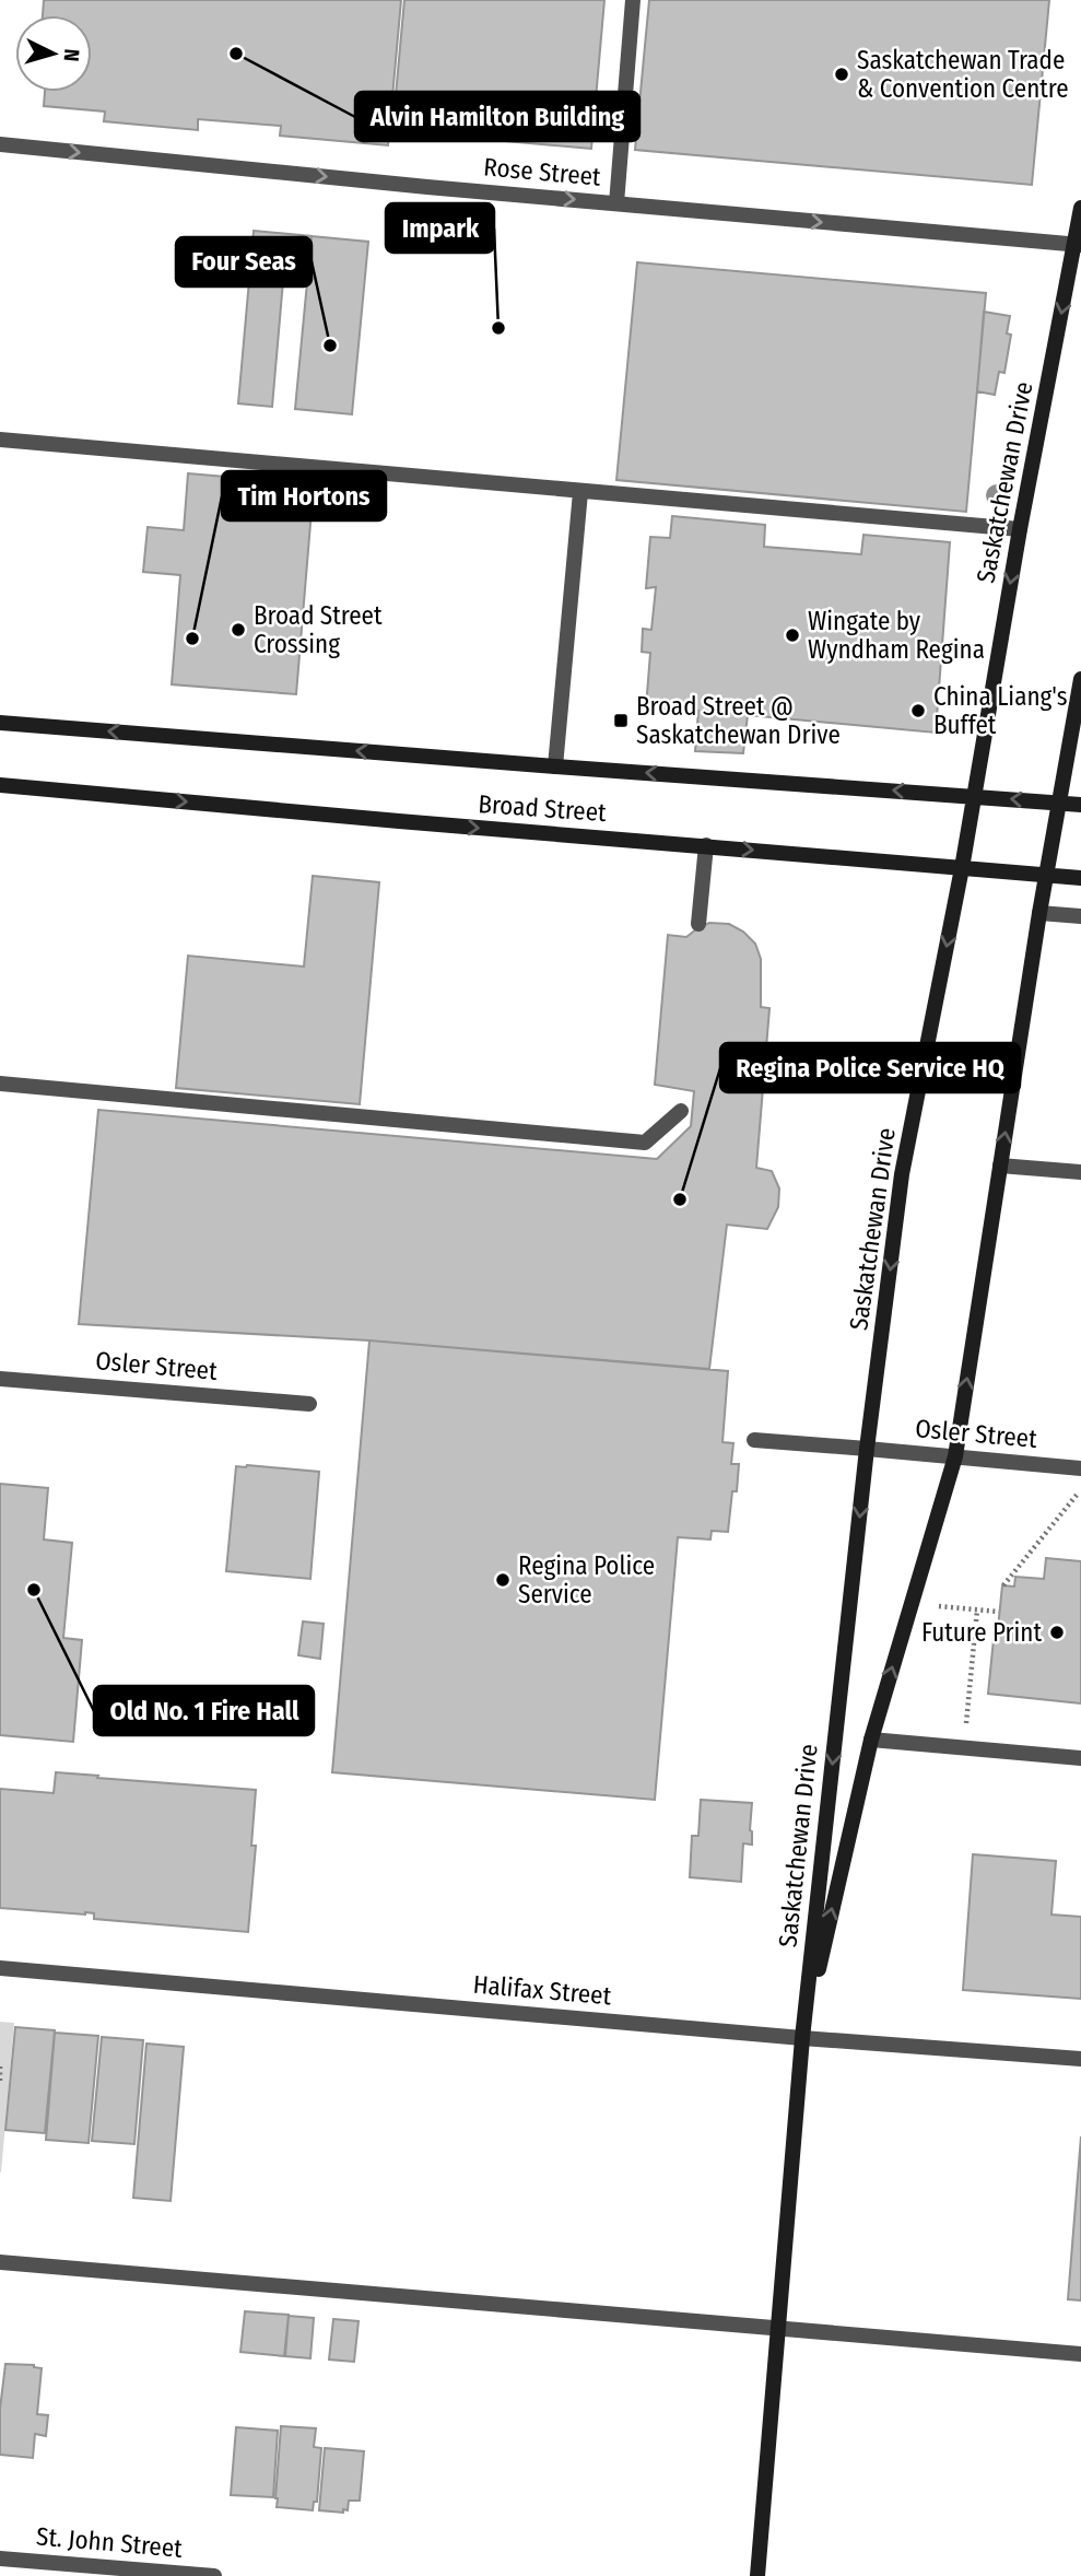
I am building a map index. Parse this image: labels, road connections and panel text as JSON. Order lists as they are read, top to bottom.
{
  "streets": {
    "main road": ["Saskatchewan Drive", "Broad Street"],
    "street": [
      "Rose Street",
      "Osler Street",
      "Halifax Street",
      "St. John Street"
    ]
  },
  "crossings": [
    ["Rose Street", "Saskatchewan Drive"],
    ["Saskatchewan Drive", "Broad Street"],
    ["Saskatchewan Drive", "Osler Street"],
    ["Saskatchewan Drive", "Halifax Street"]
  ],
  "one_way": ["Rose Street"],
  "places": {
    "other": [
      "Alvin Hamilton Building",
      "Saskatchewan Trade & Convention Centre",
      "Impark",
      "Four Seas",
      "Broad Street Crossing",
      "Wingate by Wyndham Regina",
      "Tim Hortons",
      "China Liang's Buffet",
      "Regina Police Service HQ",
      "Regina Police Service",
      "Old No. 1 Fire Hall",
      "Future Print"
    ],
    "transit": ["Broad Street @ Saskatchewan Drive"]
  },
  "north": "right"
}
